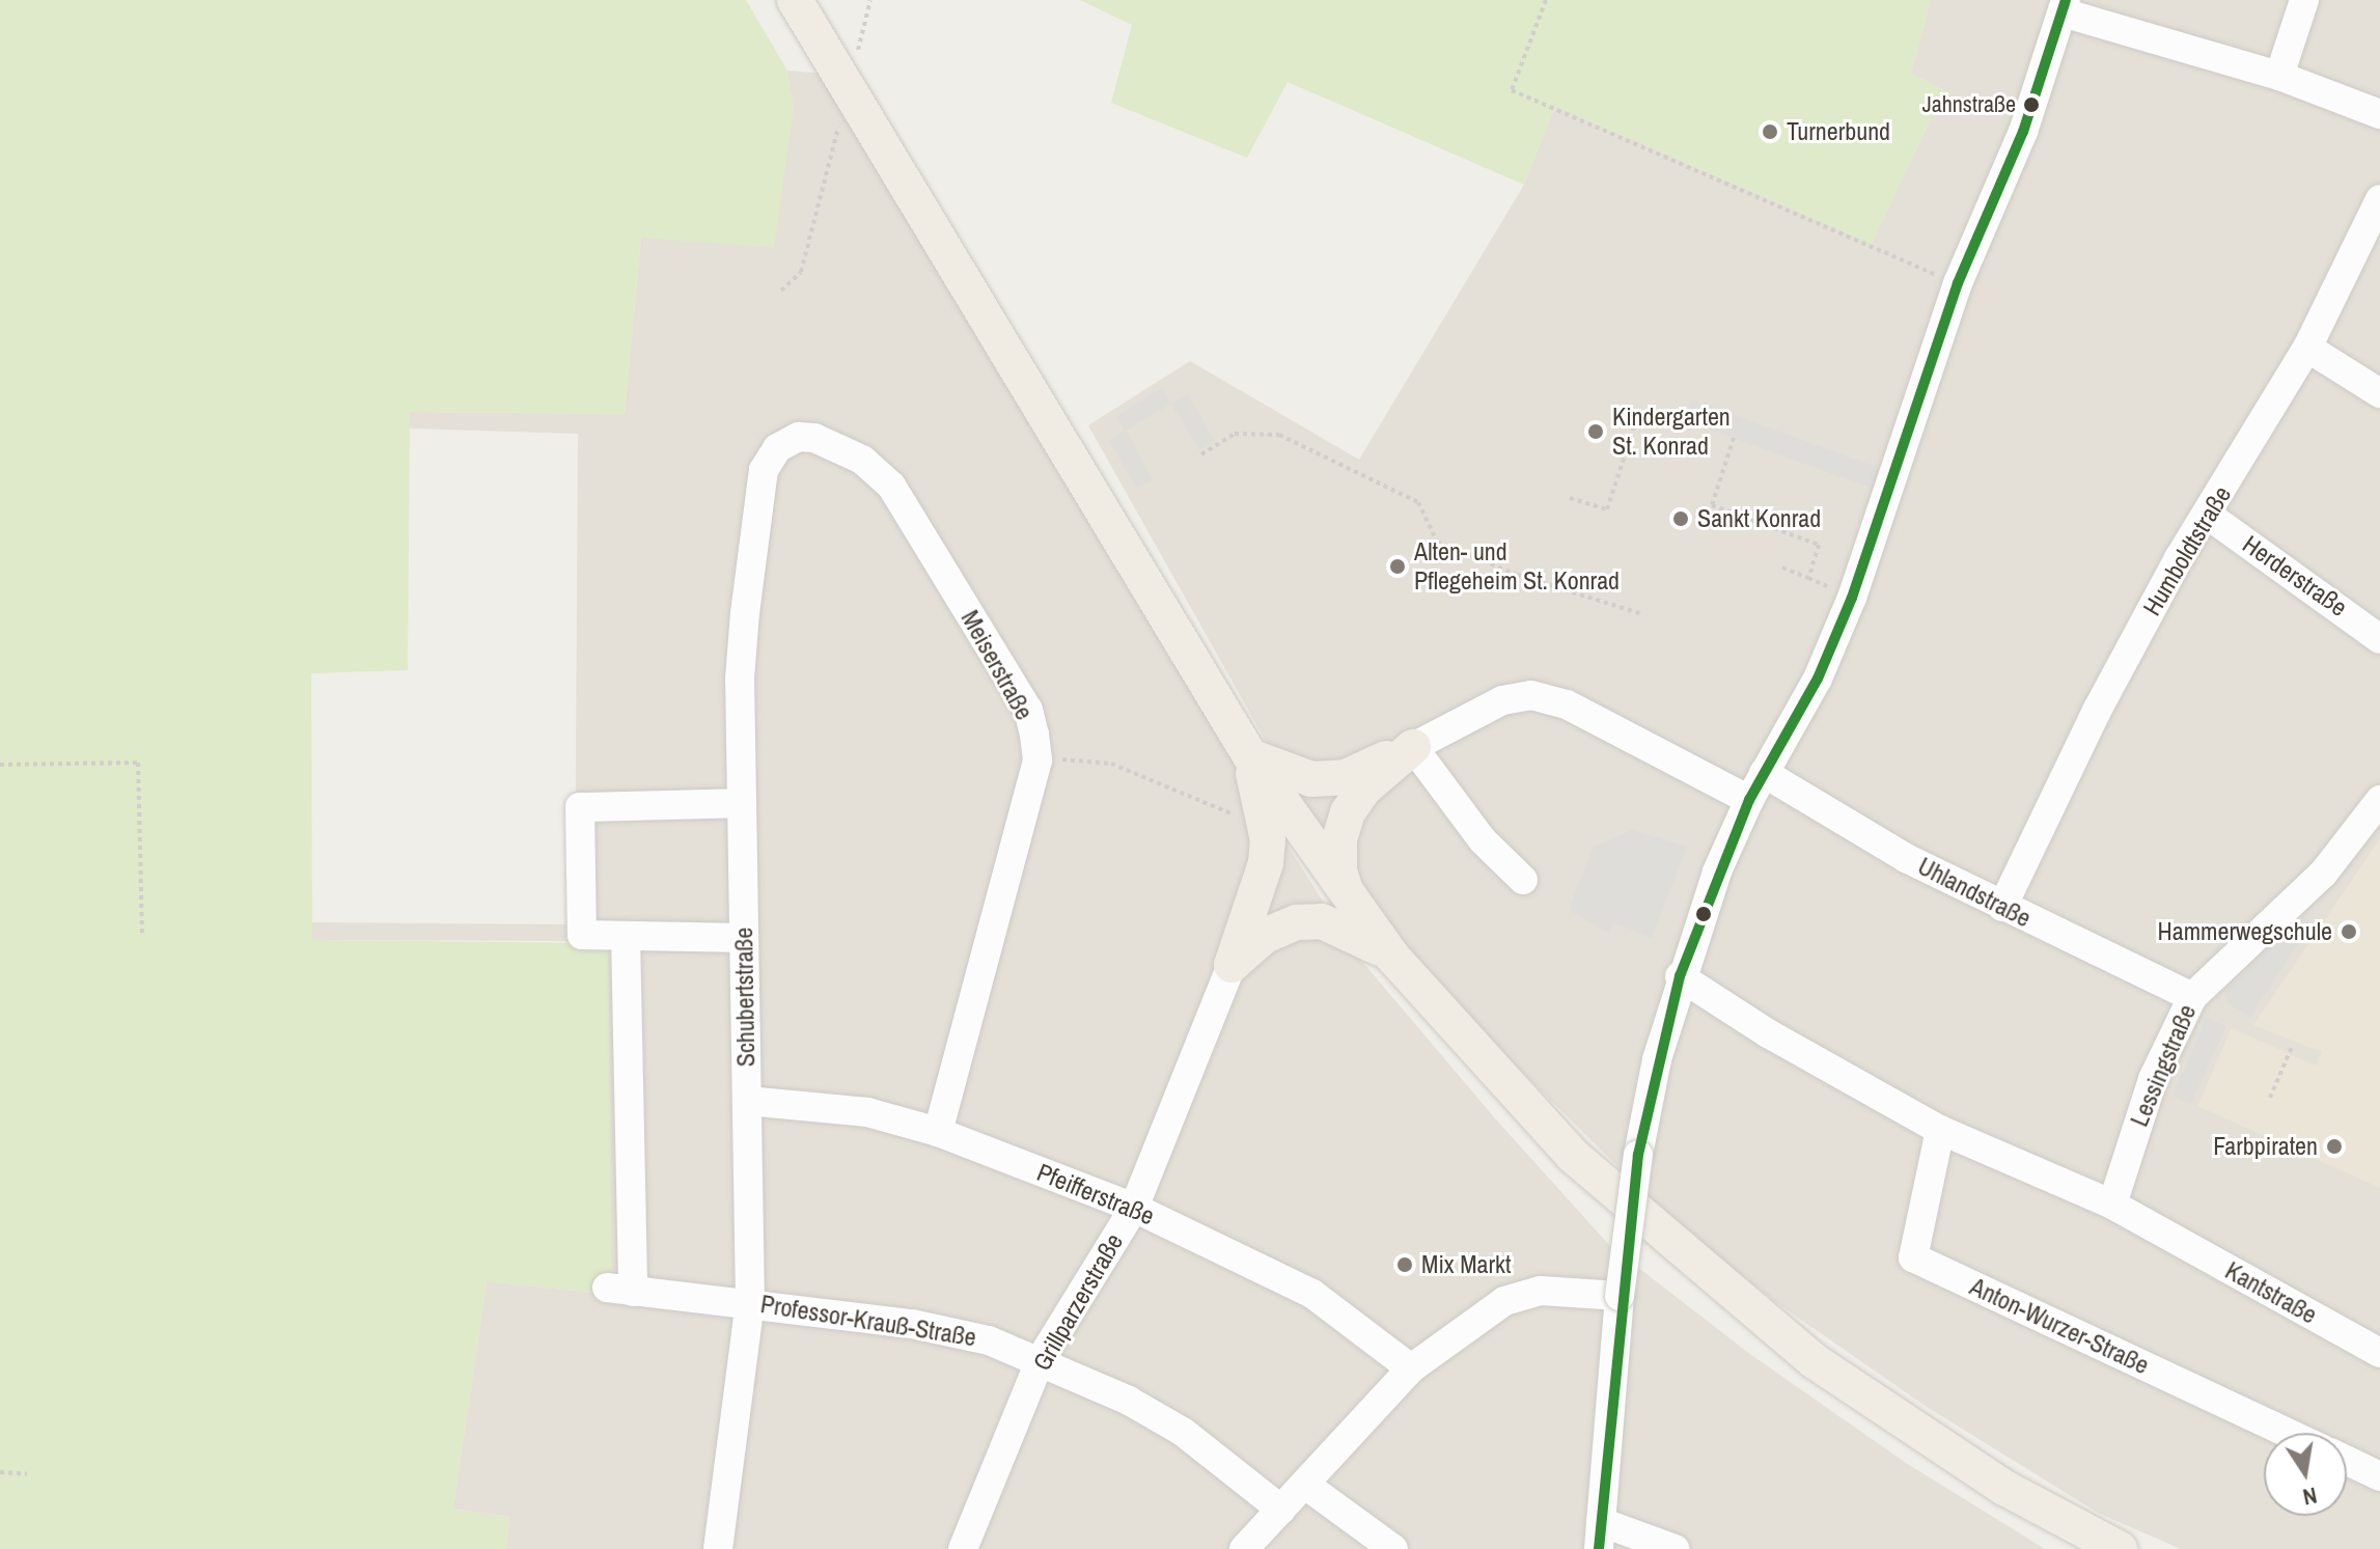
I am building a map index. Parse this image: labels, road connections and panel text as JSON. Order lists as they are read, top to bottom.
{
  "streets": {
    "street": [
      "Humboldtstraße",
      "Herderstraße",
      "Meiserstraße",
      "Uhlandstraße",
      "Schubertstraße",
      "Lessingstraße",
      "Pfeifferstraße",
      "Kantstraße",
      "Grillparzerstraße",
      "Professor-Krauß-Straße",
      "Anton-Wurzer-Straße"
    ]
  },
  "crossings": [
    ["Humboldtstraße", "Herderstraße"],
    ["Humboldtstraße", "Uhlandstraße"],
    ["Meiserstraße", "Schubertstraße"],
    ["Meiserstraße", "Pfeifferstraße"],
    ["Uhlandstraße", "Lessingstraße"],
    ["Schubertstraße", "Pfeifferstraße"],
    ["Schubertstraße", "Professor-Krauß-Straße"],
    ["Lessingstraße", "Kantstraße"],
    ["Pfeifferstraße", "Grillparzerstraße"],
    ["Kantstraße", "Anton-Wurzer-Straße"],
    ["Grillparzerstraße", "Professor-Krauß-Straße"]
  ],
  "places": [
    "Jahnstraße",
    "Turnerbund",
    "Kindergarten St. Konrad",
    "Sankt Konrad",
    "Alten- und Pflegeheim St. Konrad",
    "Hammerwegschule",
    "Farbpiraten",
    "Mix Markt"
  ],
  "north": "bottom"
}
